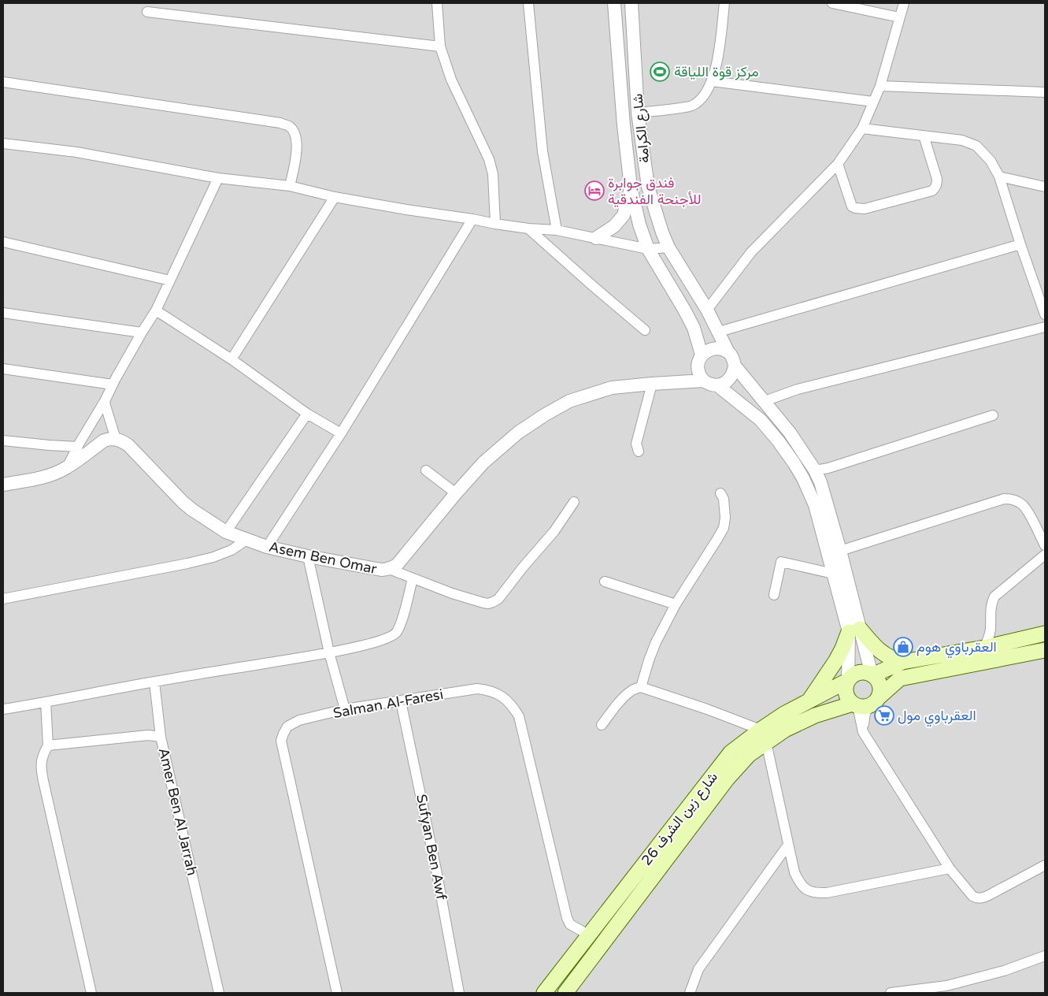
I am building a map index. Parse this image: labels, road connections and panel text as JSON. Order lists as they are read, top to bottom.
{
  "streets": {
    "main road": ["شارع زين الشرف 26"],
    "street": [
      "شارع الكرامة",
      "Asem Ben Omar",
      "Salman Al-Faresi",
      "Amer Ben Al Jarrah",
      "Sufyan Ben Awf"
    ]
  },
  "crossings": [
    ["شارع الكرامة", "Asem Ben Omar"],
    ["Salman Al-Faresi", "شارع زين الشرف 26"],
    ["Salman Al-Faresi", "Sufyan Ben Awf"]
  ],
  "places": {
    "sports": ["مركز قوة اللياقة"],
    "hotel": ["فندق جوابرة للأجنحة الفندقية"],
    "shop": ["العقرباوي هوم"],
    "supermarket": ["العقرباوي مول"]
  }
}
